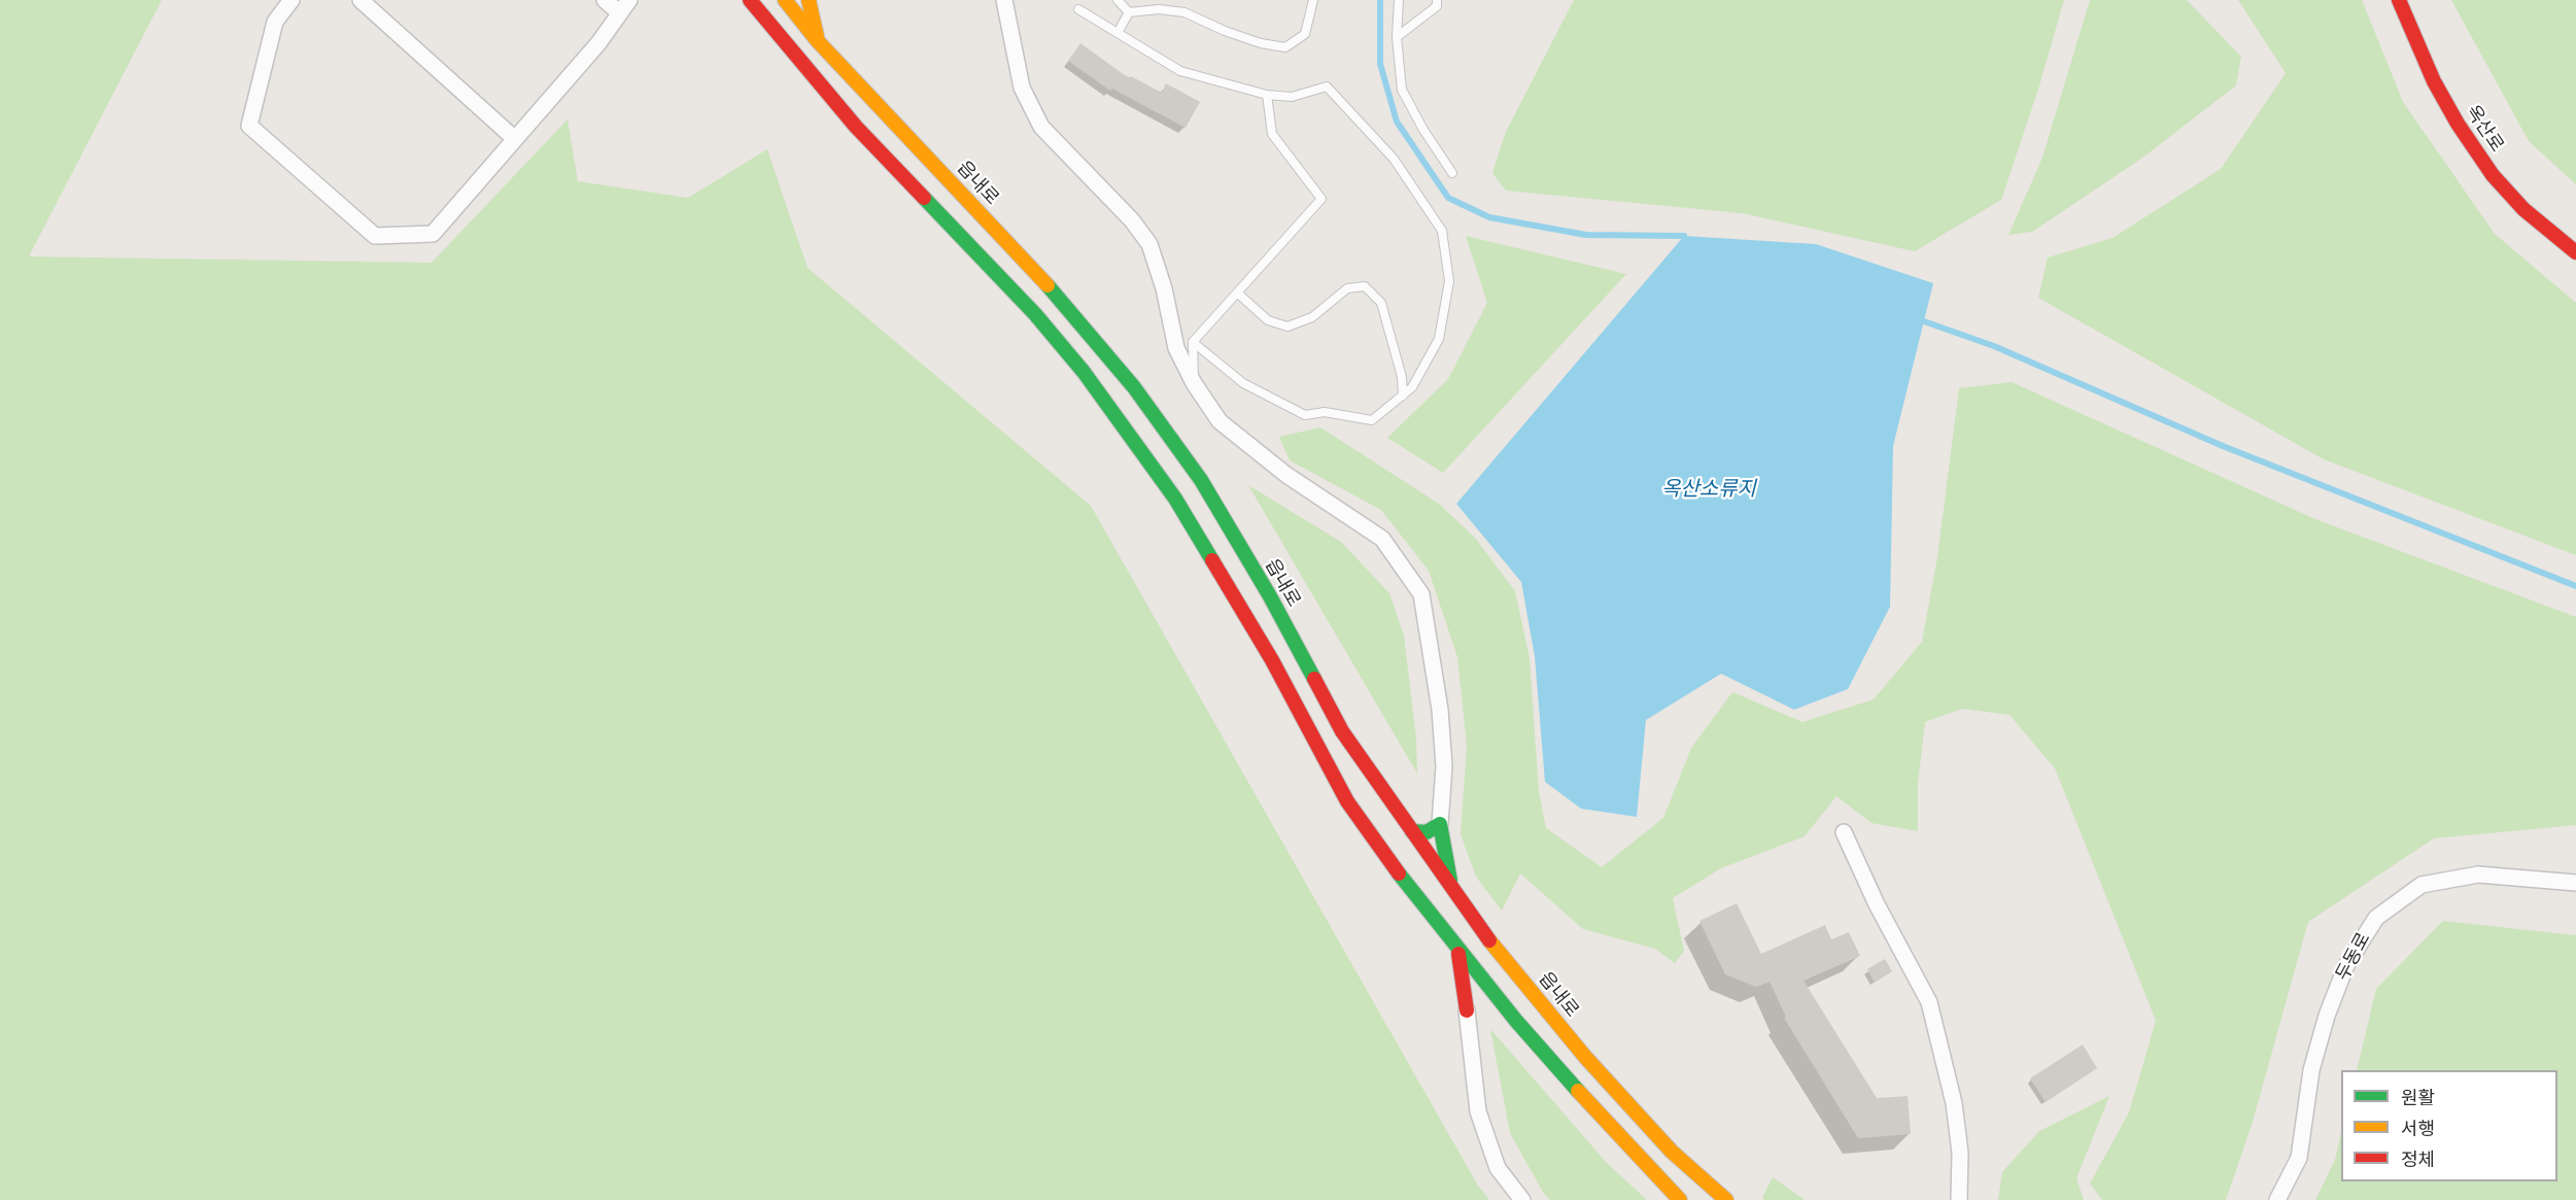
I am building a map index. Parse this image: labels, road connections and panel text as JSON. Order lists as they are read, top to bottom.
{
  "streets": {
    "street": ["옥산로", "읍내로", "두동로"]
  },
  "water": ["옥산소류지"],
  "legend": ["원활", "서행", "정체"]
}
